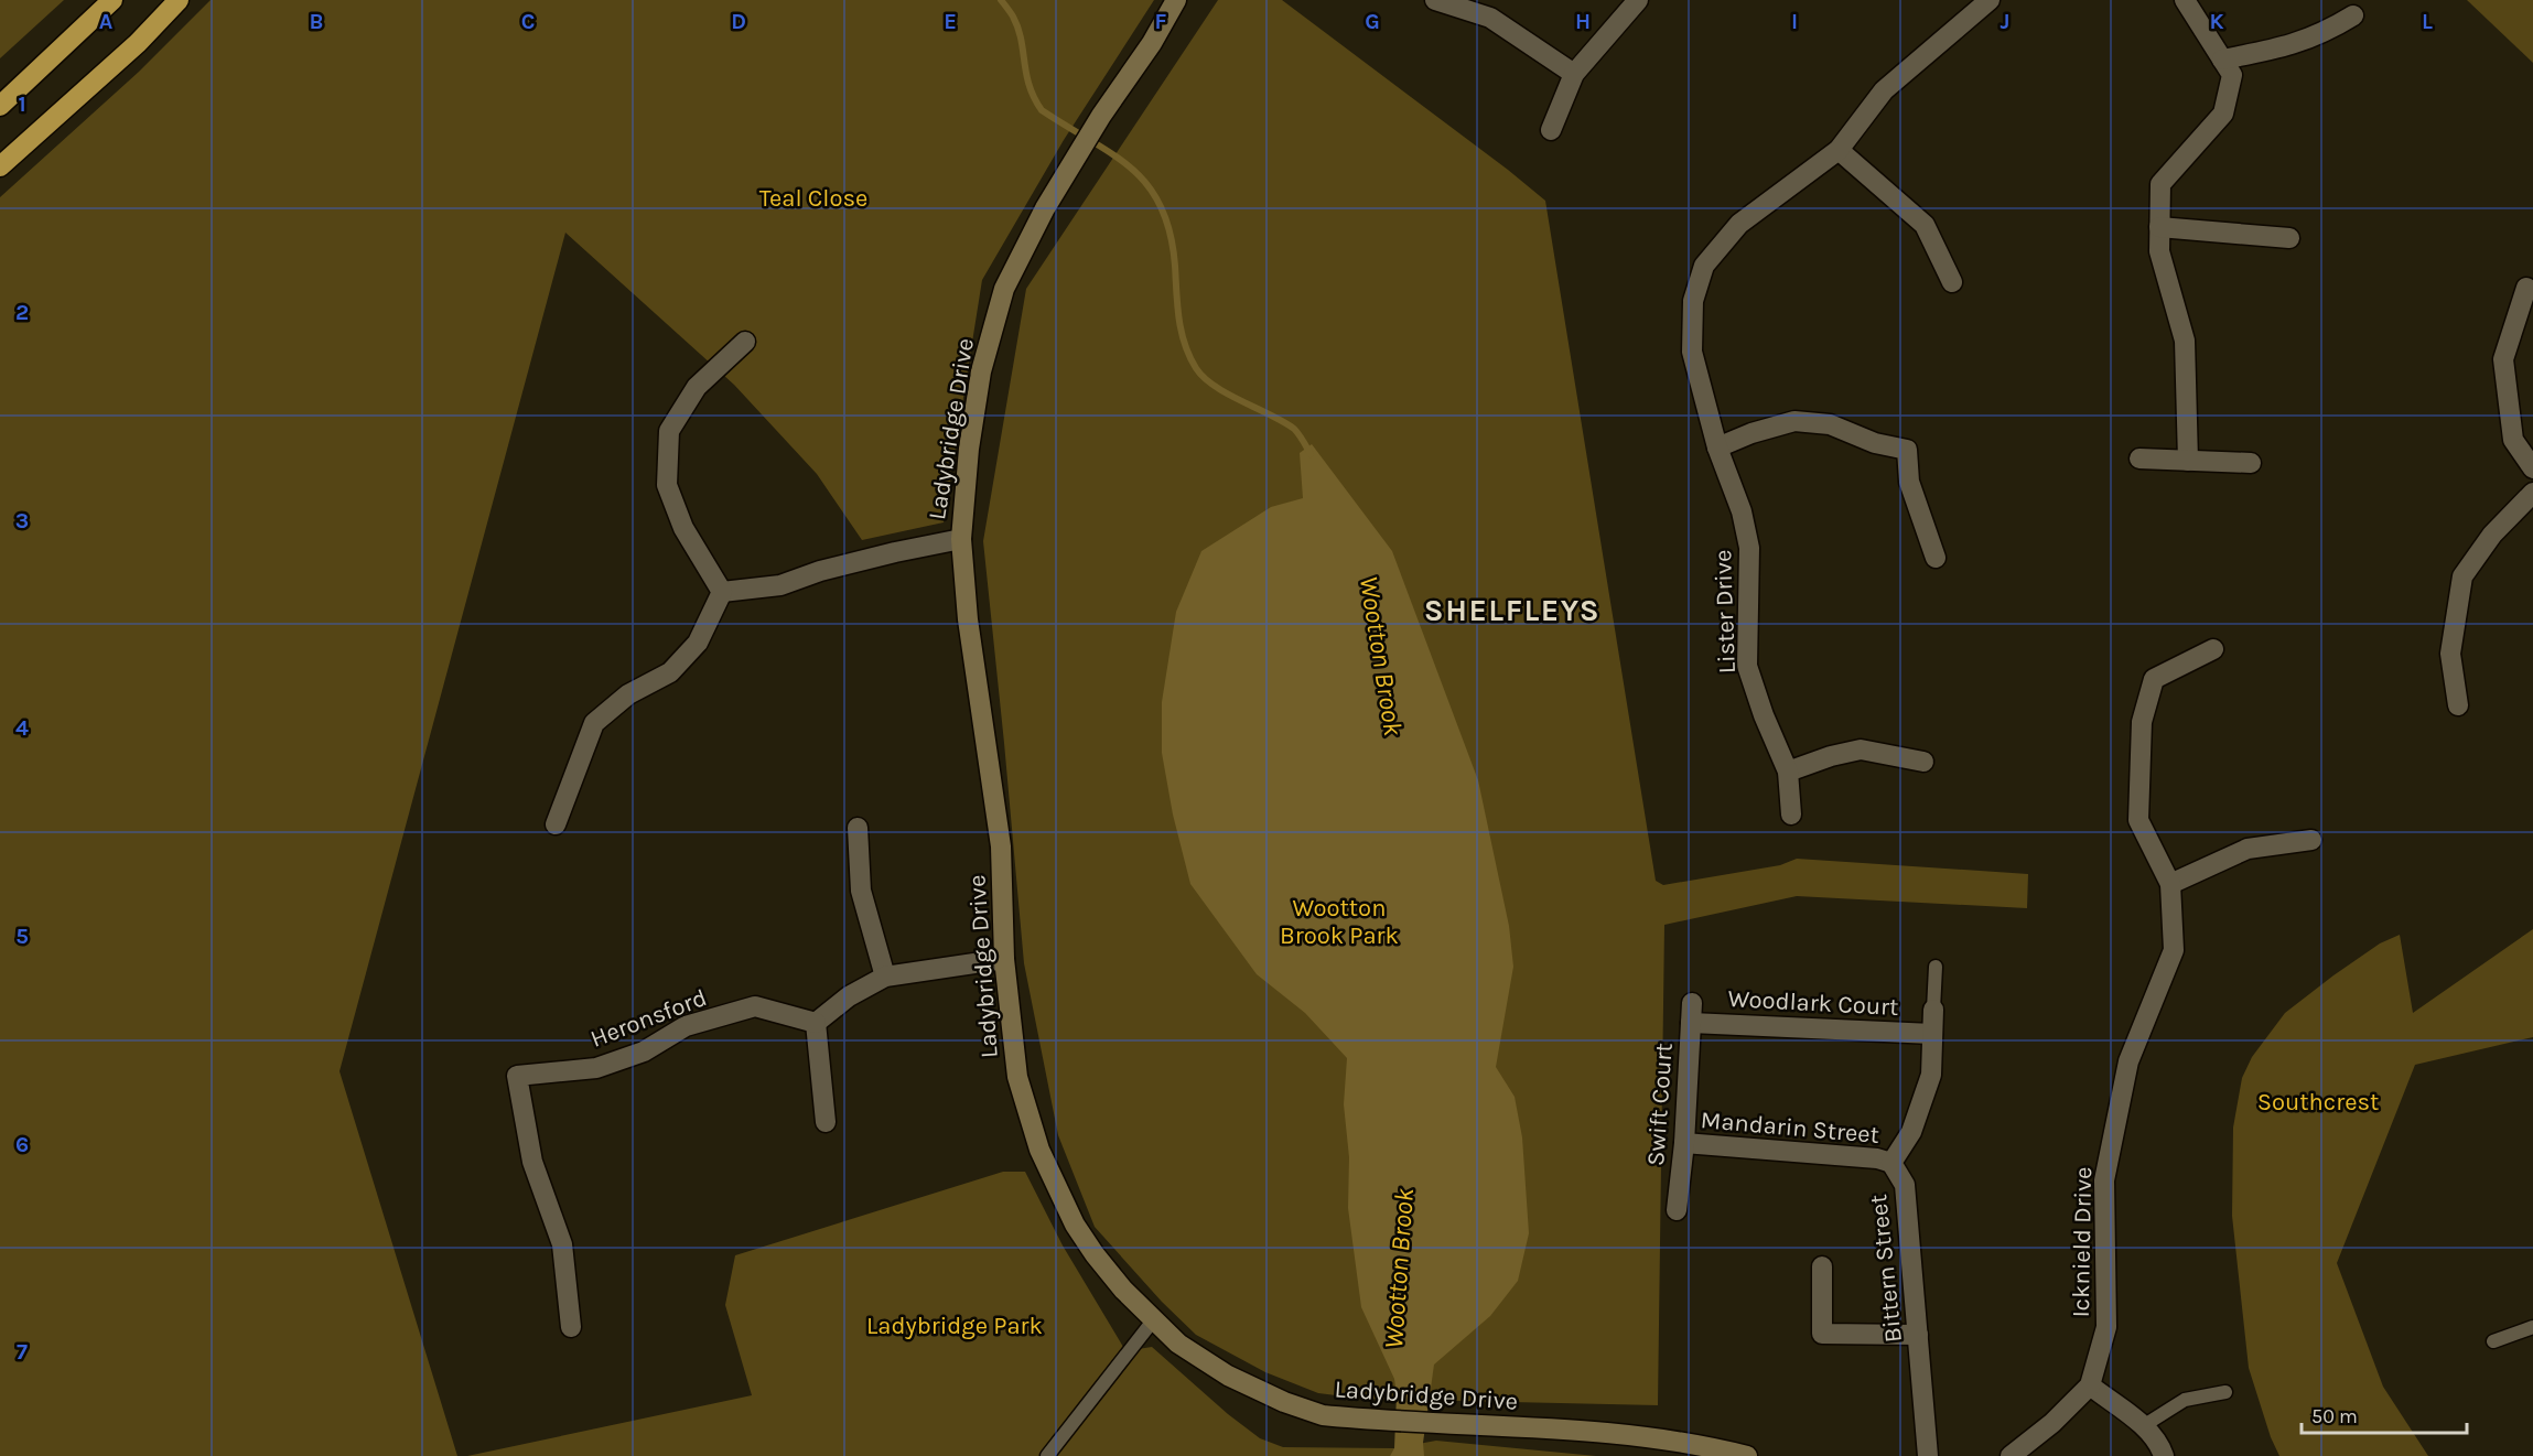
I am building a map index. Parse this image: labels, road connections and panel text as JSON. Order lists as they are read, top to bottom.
{
  "streets": {
    "street": [
      "Ladybridge Drive",
      "Lister Drive",
      "Woodlark Court",
      "Heronsford",
      "Swift Court",
      "Mandarin Street",
      "Icknield Drive",
      "Bittern Street"
    ]
  },
  "crossings": [
    ["Woodlark Court", "Swift Court"],
    ["Woodlark Court", "Bittern Street"],
    ["Swift Court", "Mandarin Street"],
    ["Mandarin Street", "Bittern Street"]
  ],
  "districts": ["SHELFLEYS"],
  "water": ["Wootton Brook"],
  "parks": [
    "Teal Close",
    "Wootton Brook Park",
    "Southcrest",
    "Ladybridge Park"
  ],
  "scale_bar": "50 m",
  "grid": {
    "columns": [
      "A",
      "B",
      "C",
      "D",
      "E",
      "F",
      "G",
      "H",
      "I",
      "J",
      "K",
      "L"
    ],
    "rows": [
      "1",
      "2",
      "3",
      "4",
      "5",
      "6",
      "7"
    ]
  }
}
